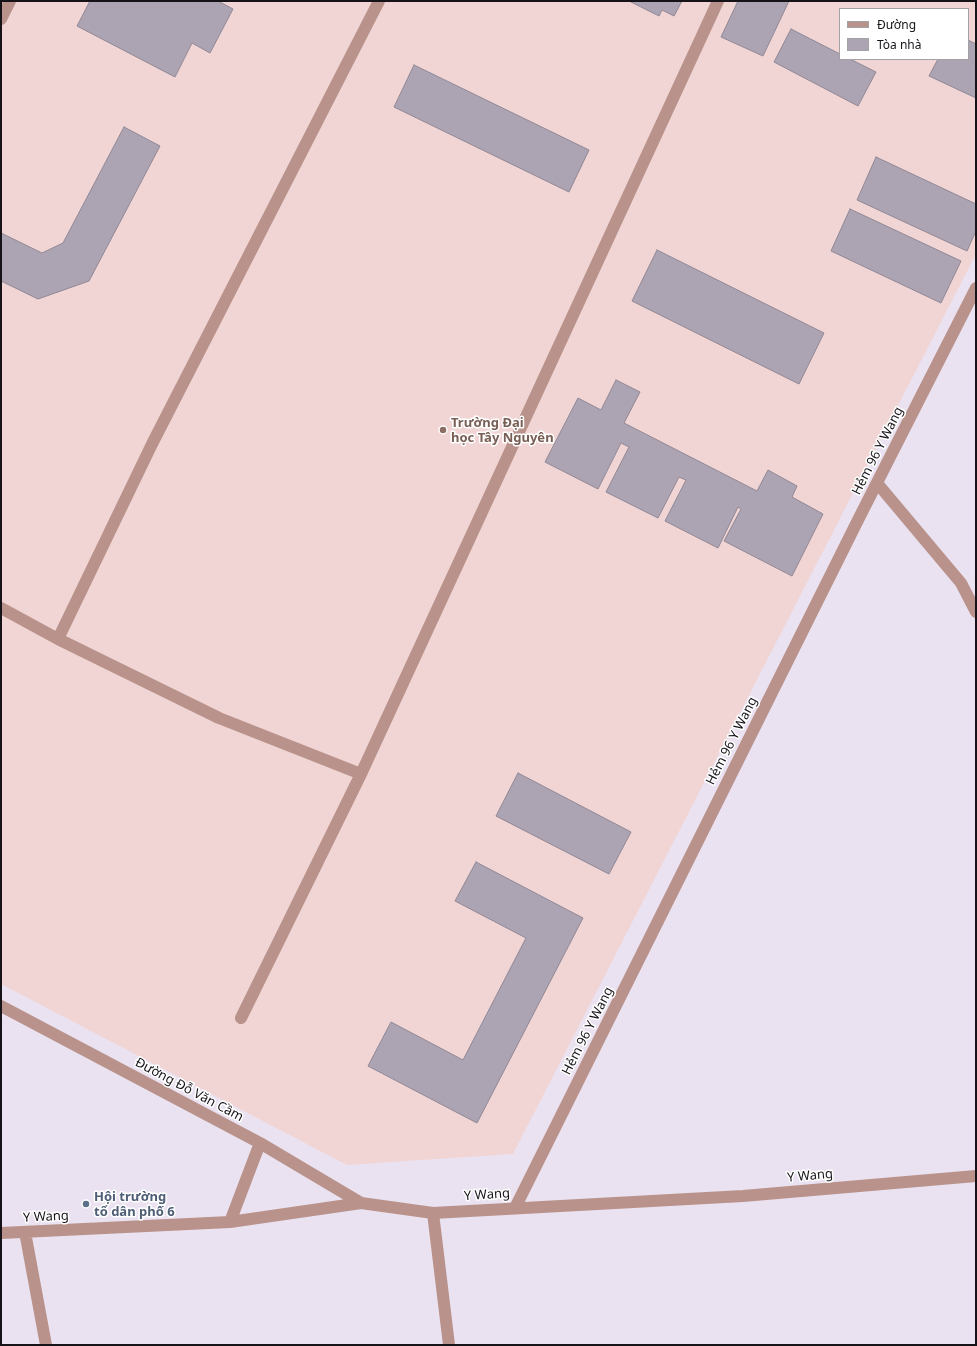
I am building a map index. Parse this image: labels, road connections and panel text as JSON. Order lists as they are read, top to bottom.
{
  "streets": {
    "street": ["Hẻm 96 Y Wang", "Đường Đỗ Văn Cầm", "Y Wang"]
  },
  "crossings": [
    ["Hẻm 96 Y Wang", "Y Wang"],
    ["Đường Đỗ Văn Cầm", "Y Wang"]
  ],
  "places": ["Trường Đại học Tây Nguyên", "Hội trường tổ dân phố 6"],
  "legend": ["Đường", "Tòa nhà"]
}
